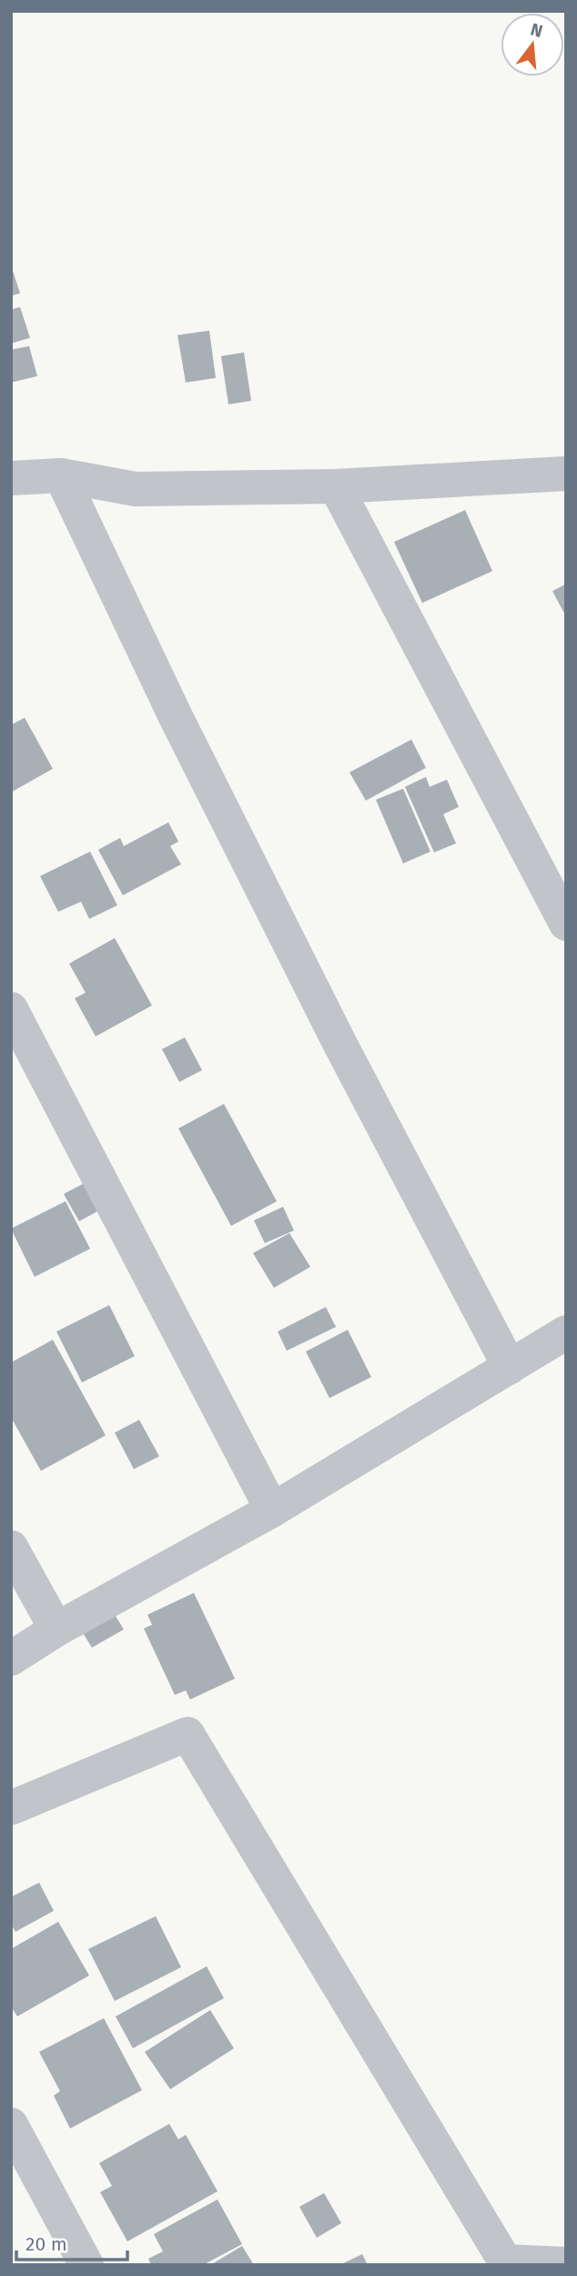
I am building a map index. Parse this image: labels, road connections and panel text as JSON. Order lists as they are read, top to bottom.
{
  "scale_bar": "20 m",
  "north": "top"
}
